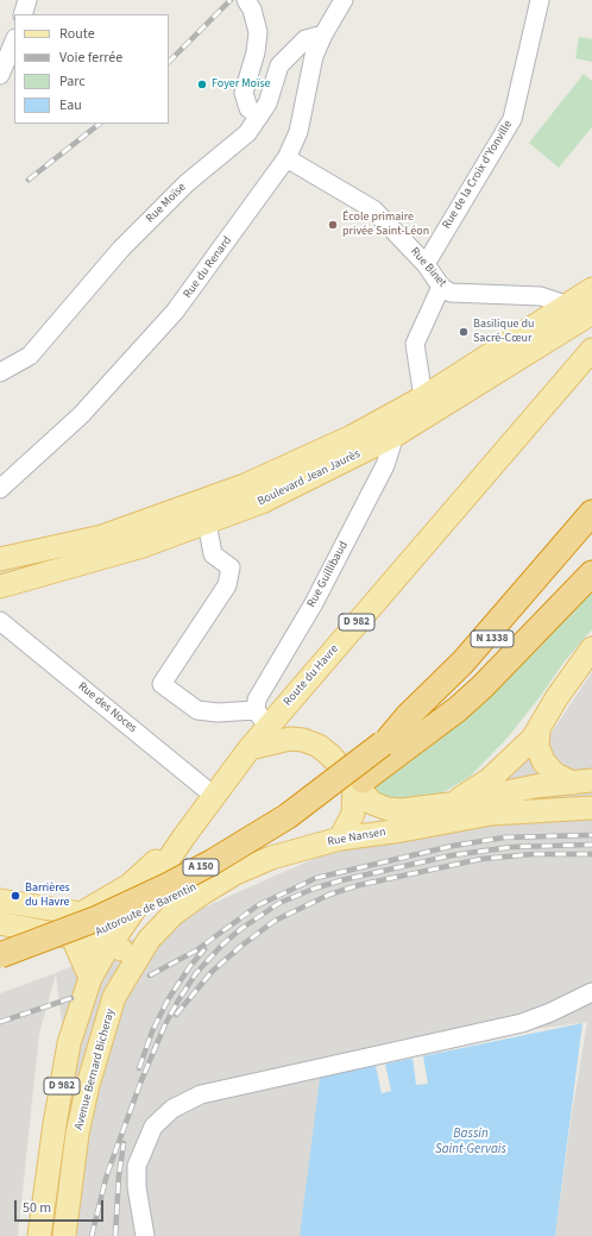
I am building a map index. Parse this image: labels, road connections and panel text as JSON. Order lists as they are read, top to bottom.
{
  "streets": {
    "highway": ["N 1338", "A 150", "Autoroute de Barentin"],
    "main road": [
      "Boulevard Jean Jaurès",
      "D 982",
      "Route du Havre",
      "Rue Nansen",
      "Avenue Bernard Bicheray"
    ],
    "street": [
      "Rue de la Croix d'Yonville",
      "Rue Moïse",
      "Rue du Renard",
      "Rue Binet",
      "Rue Guillibaud",
      "Rue des Noces"
    ]
  },
  "crossings": [
    ["Rue de la Croix d'Yonville", "Rue Binet"],
    ["Rue Moïse", "Rue du Renard"],
    ["Rue du Renard", "Rue Binet"],
    ["Rue Binet", "Boulevard Jean Jaurès"],
    ["Boulevard Jean Jaurès", "Rue Guillibaud"],
    ["Rue Guillibaud", "Route du Havre"],
    ["D 982", "Route du Havre"],
    ["N 1338", "A 150"],
    ["N 1338", "Autoroute de Barentin"],
    ["Route du Havre", "Rue des Noces"],
    ["Route du Havre", "Rue Nansen"],
    ["Rue Nansen", "Autoroute de Barentin"],
    ["Rue Nansen", "Avenue Bernard Bicheray"],
    ["A 150", "Autoroute de Barentin"]
  ],
  "water": ["Bassin Saint-Gervais"],
  "places": [
    "Foyer Moïse",
    "École primaire privée Saint-Léon",
    "Basilique du Sacré-Cœur",
    "Barrières du Havre"
  ],
  "legend": [
    "Route",
    "Voie ferrée",
    "Parc",
    "Eau"
  ],
  "scale_bar": "50 m"
}
